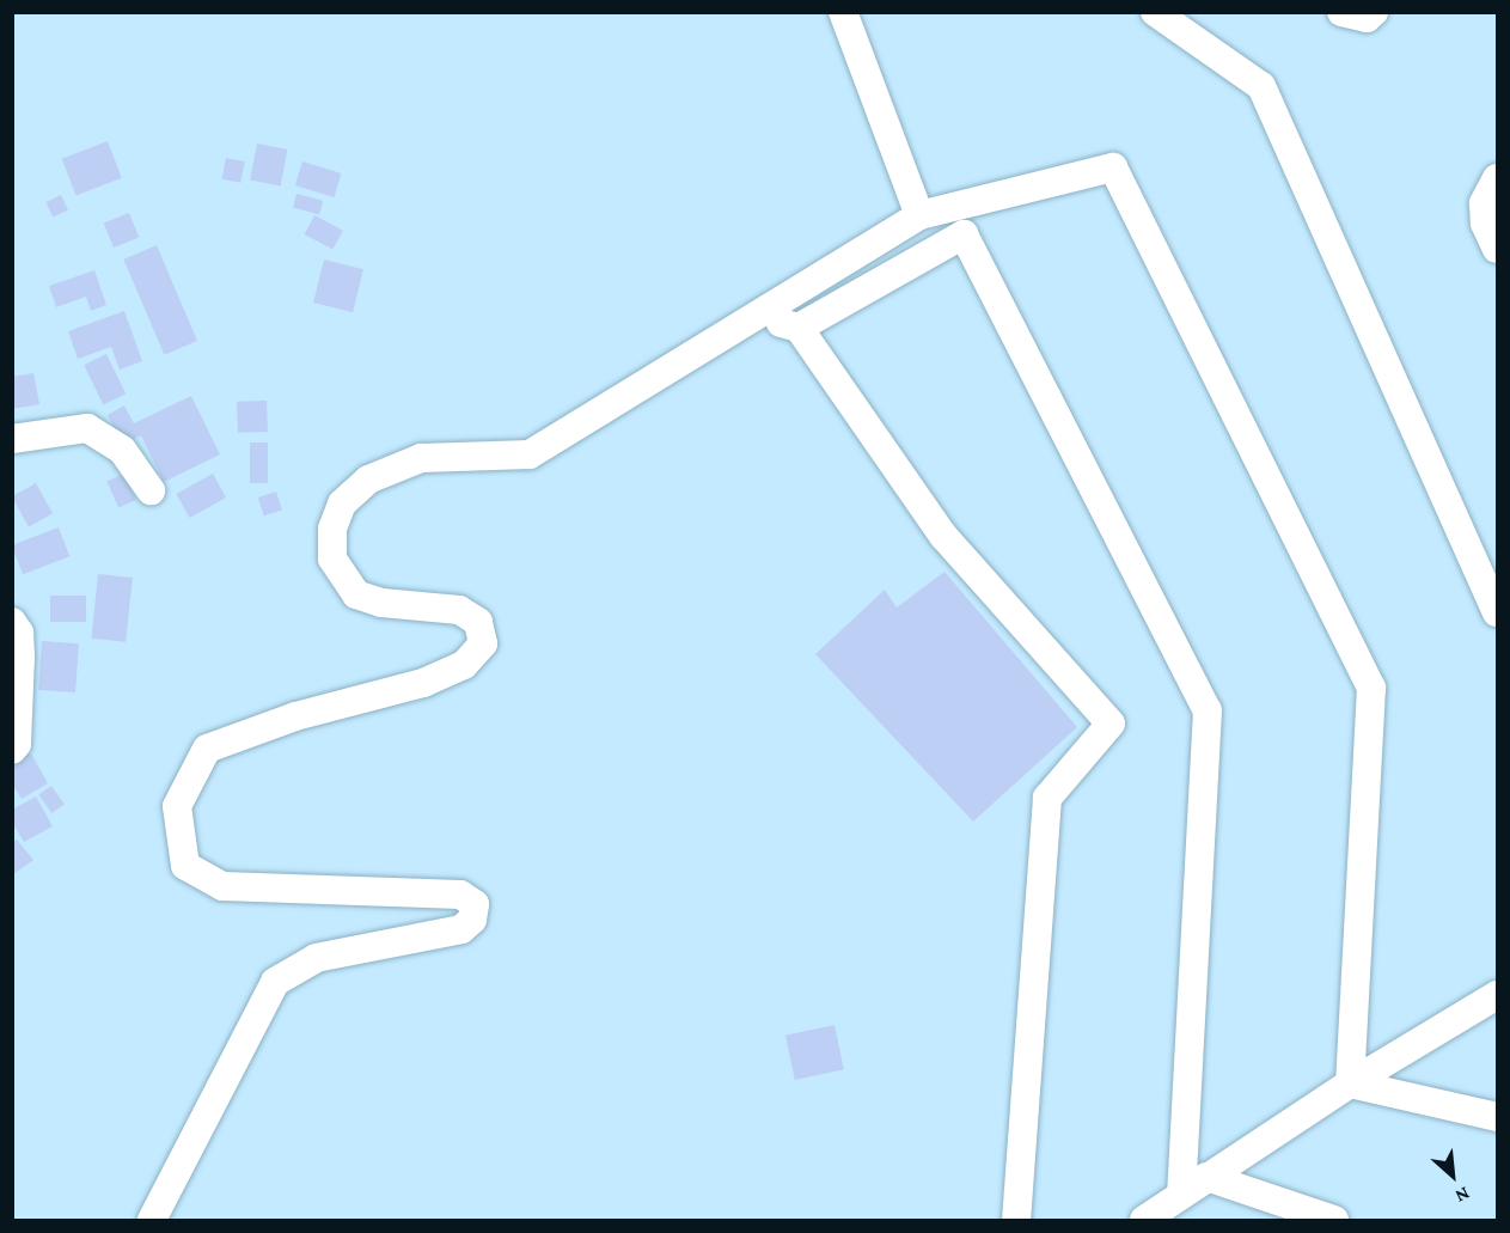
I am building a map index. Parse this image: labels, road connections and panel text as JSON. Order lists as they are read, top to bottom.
{
  "north": "bottom right"
}
